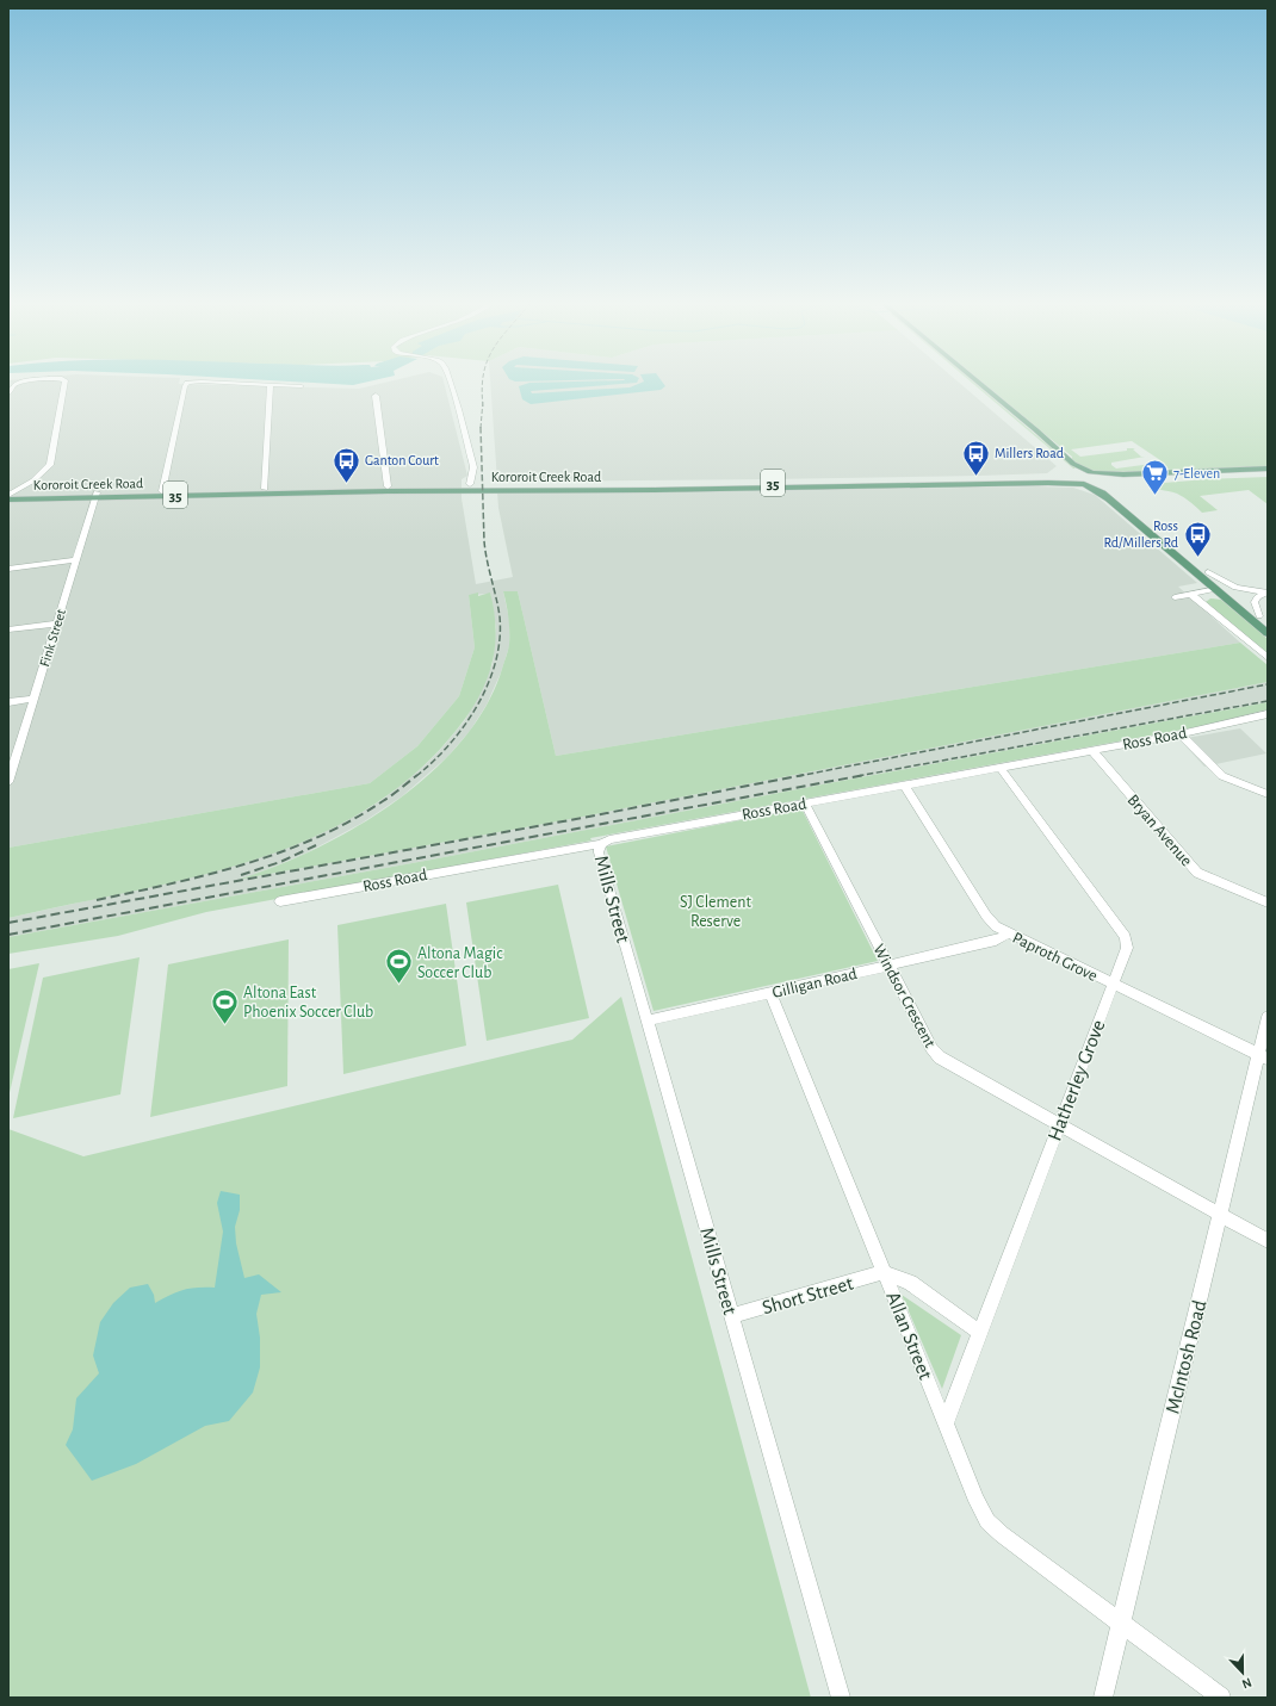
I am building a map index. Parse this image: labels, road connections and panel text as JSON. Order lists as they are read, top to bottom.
{
  "streets": {
    "main road": ["Kororoit Creek Road", "35"],
    "street": [
      "Fink Street",
      "Ross Road",
      "Bryan Avenue",
      "Mills Street",
      "Paproth Grove",
      "Gilligan Road",
      "Windsor Crescent",
      "Hatherley Grove",
      "Short Street",
      "Allan Street",
      "McIntosh Road"
    ]
  },
  "crossings": [
    ["Kororoit Creek Road", "35"],
    ["Kororoit Creek Road", "Fink Street"],
    ["Ross Road", "Bryan Avenue"],
    ["Ross Road", "Mills Street"],
    ["Ross Road", "Paproth Grove"],
    ["Ross Road", "Windsor Crescent"],
    ["Ross Road", "Hatherley Grove"],
    ["Mills Street", "Gilligan Road"],
    ["Mills Street", "Short Street"],
    ["Paproth Grove", "Gilligan Road"],
    ["Paproth Grove", "Hatherley Grove"],
    ["Paproth Grove", "McIntosh Road"],
    ["Gilligan Road", "Windsor Crescent"],
    ["Gilligan Road", "Allan Street"],
    ["Windsor Crescent", "Hatherley Grove"],
    ["Windsor Crescent", "McIntosh Road"],
    ["Hatherley Grove", "Allan Street"],
    ["Short Street", "Allan Street"],
    ["Allan Street", "McIntosh Road"]
  ],
  "parks": ["SJ Clement Reserve"],
  "places": {
    "bus stop": ["Millers Road", "Ganton Court", "Ross Rd/Millers Rd"],
    "supermarket": ["7-Eleven"],
    "sports": ["Altona Magic Soccer Club", "Altona East Phoenix Soccer Club"]
  },
  "north": "bottom"
}
